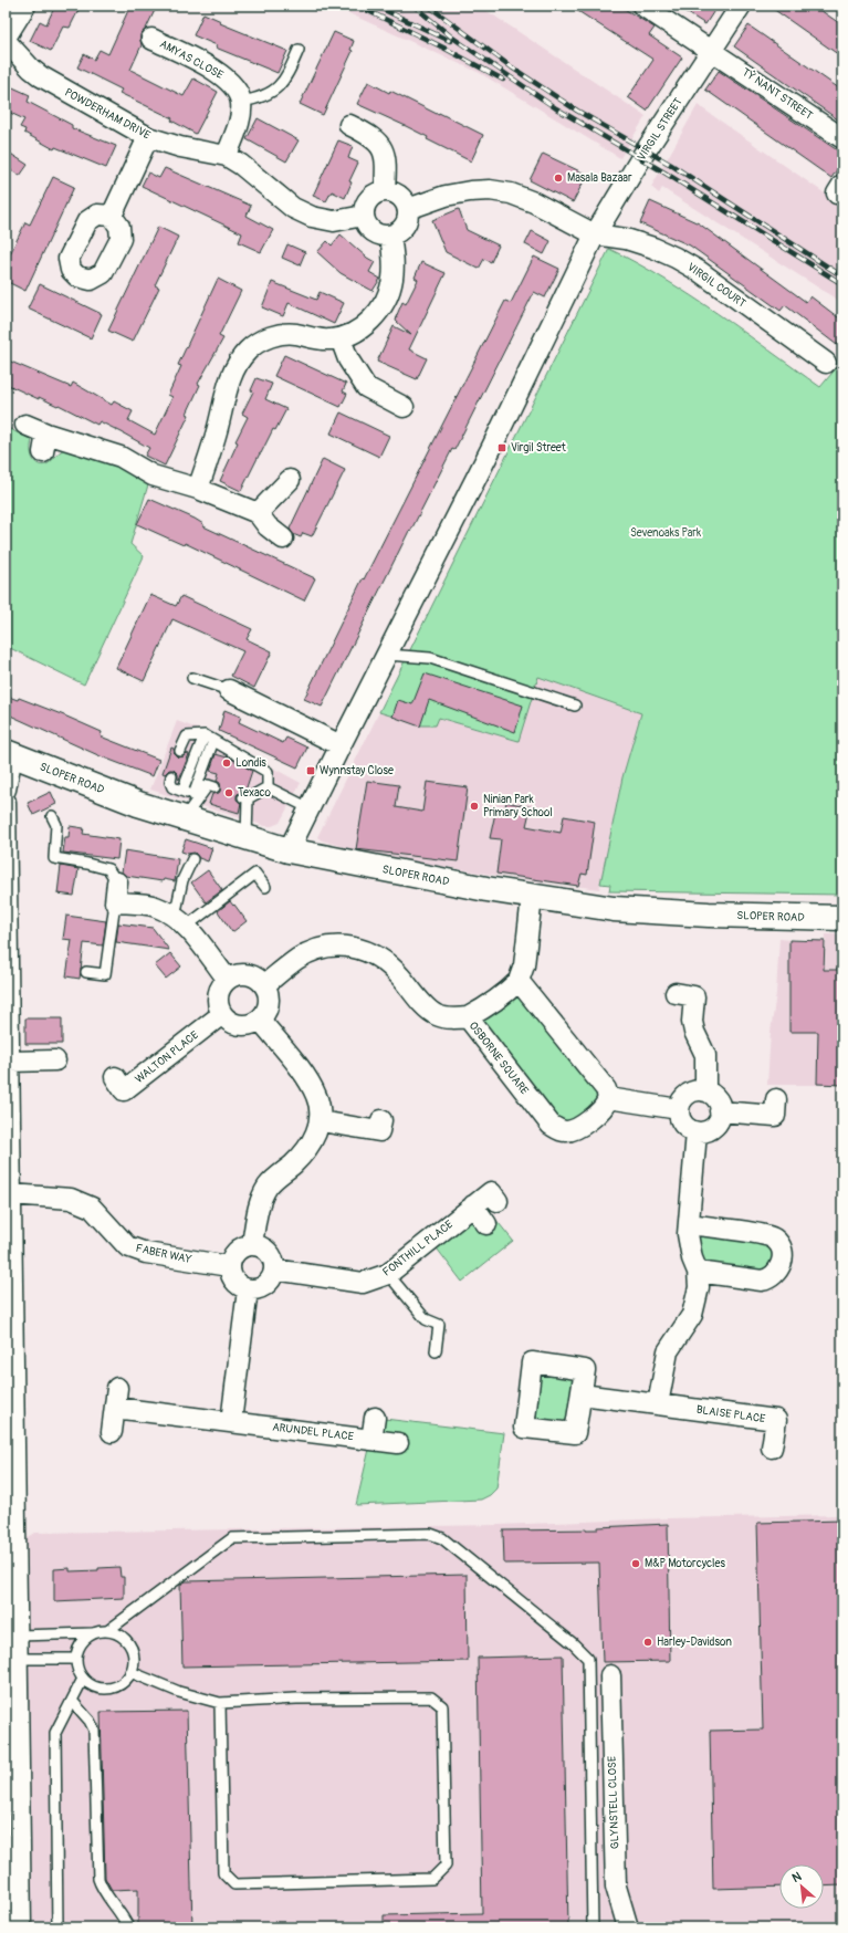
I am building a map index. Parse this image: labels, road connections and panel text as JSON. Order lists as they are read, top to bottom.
{
  "streets": {
    "street": [
      "AMYAS CLOSE",
      "TŶ NANT STREET",
      "POWDERHAM DRIVE",
      "VIRGIL STREET",
      "VIRGIL COURT",
      "SLOPER ROAD",
      "WALTON PLACE",
      "OSBORNE SQUARE",
      "FONTHILL PLACE",
      "FABER WAY",
      "BLAISE PLACE",
      "ARUNDEL PLACE",
      "GLYNSTELL CLOSE"
    ]
  },
  "crossings": [
    ["TŶ NANT STREET", "VIRGIL STREET"],
    ["VIRGIL STREET", "VIRGIL COURT"],
    ["VIRGIL STREET", "SLOPER ROAD"],
    ["FONTHILL PLACE", "FABER WAY"]
  ],
  "parks": ["Sevenoaks Park"],
  "places": {
    "other": [
      "Masala Bazaar",
      "Londis",
      "Texaco",
      "Ninian Park Primary School",
      "M&P Motorcycles",
      "Harley-Davidson"
    ],
    "transit": ["Virgil Street", "Wynnstay Close"]
  },
  "north": "top left"
}
